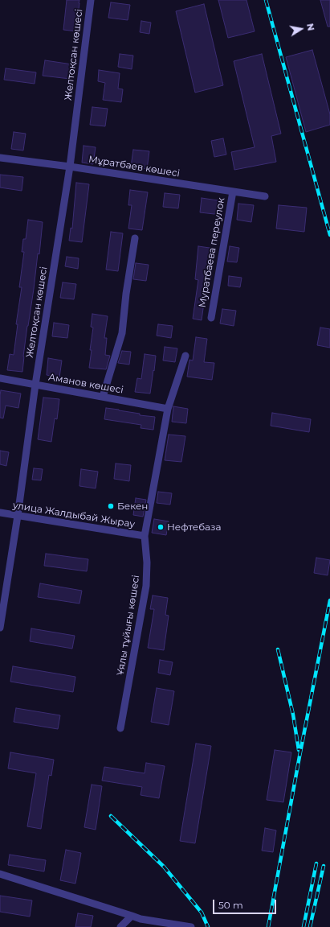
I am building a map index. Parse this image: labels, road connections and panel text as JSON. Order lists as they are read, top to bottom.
{
  "streets": {
    "street": [
      "Желтоқсан көшесі",
      "Мұратбаев көшесі",
      "Муратбаева переулок",
      "Аманов көшесі",
      "улица Жалдыбай Жырау",
      "Ұялы тұйығы көшесі"
    ]
  },
  "crossings": [
    ["Желтоқсан көшесі", "Мұратбаев көшесі"],
    ["Желтоқсан көшесі", "Аманов көшесі"],
    ["Желтоқсан көшесі", "улица Жалдыбай Жырау"],
    ["Мұратбаев көшесі", "Муратбаева переулок"],
    ["Аманов көшесі", "Ұялы тұйығы көшесі"],
    ["улица Жалдыбай Жырау", "Ұялы тұйығы көшесі"]
  ],
  "places": ["Бекен", "Нефтебаза"],
  "scale_bar": "50 m",
  "north": "right"
}
